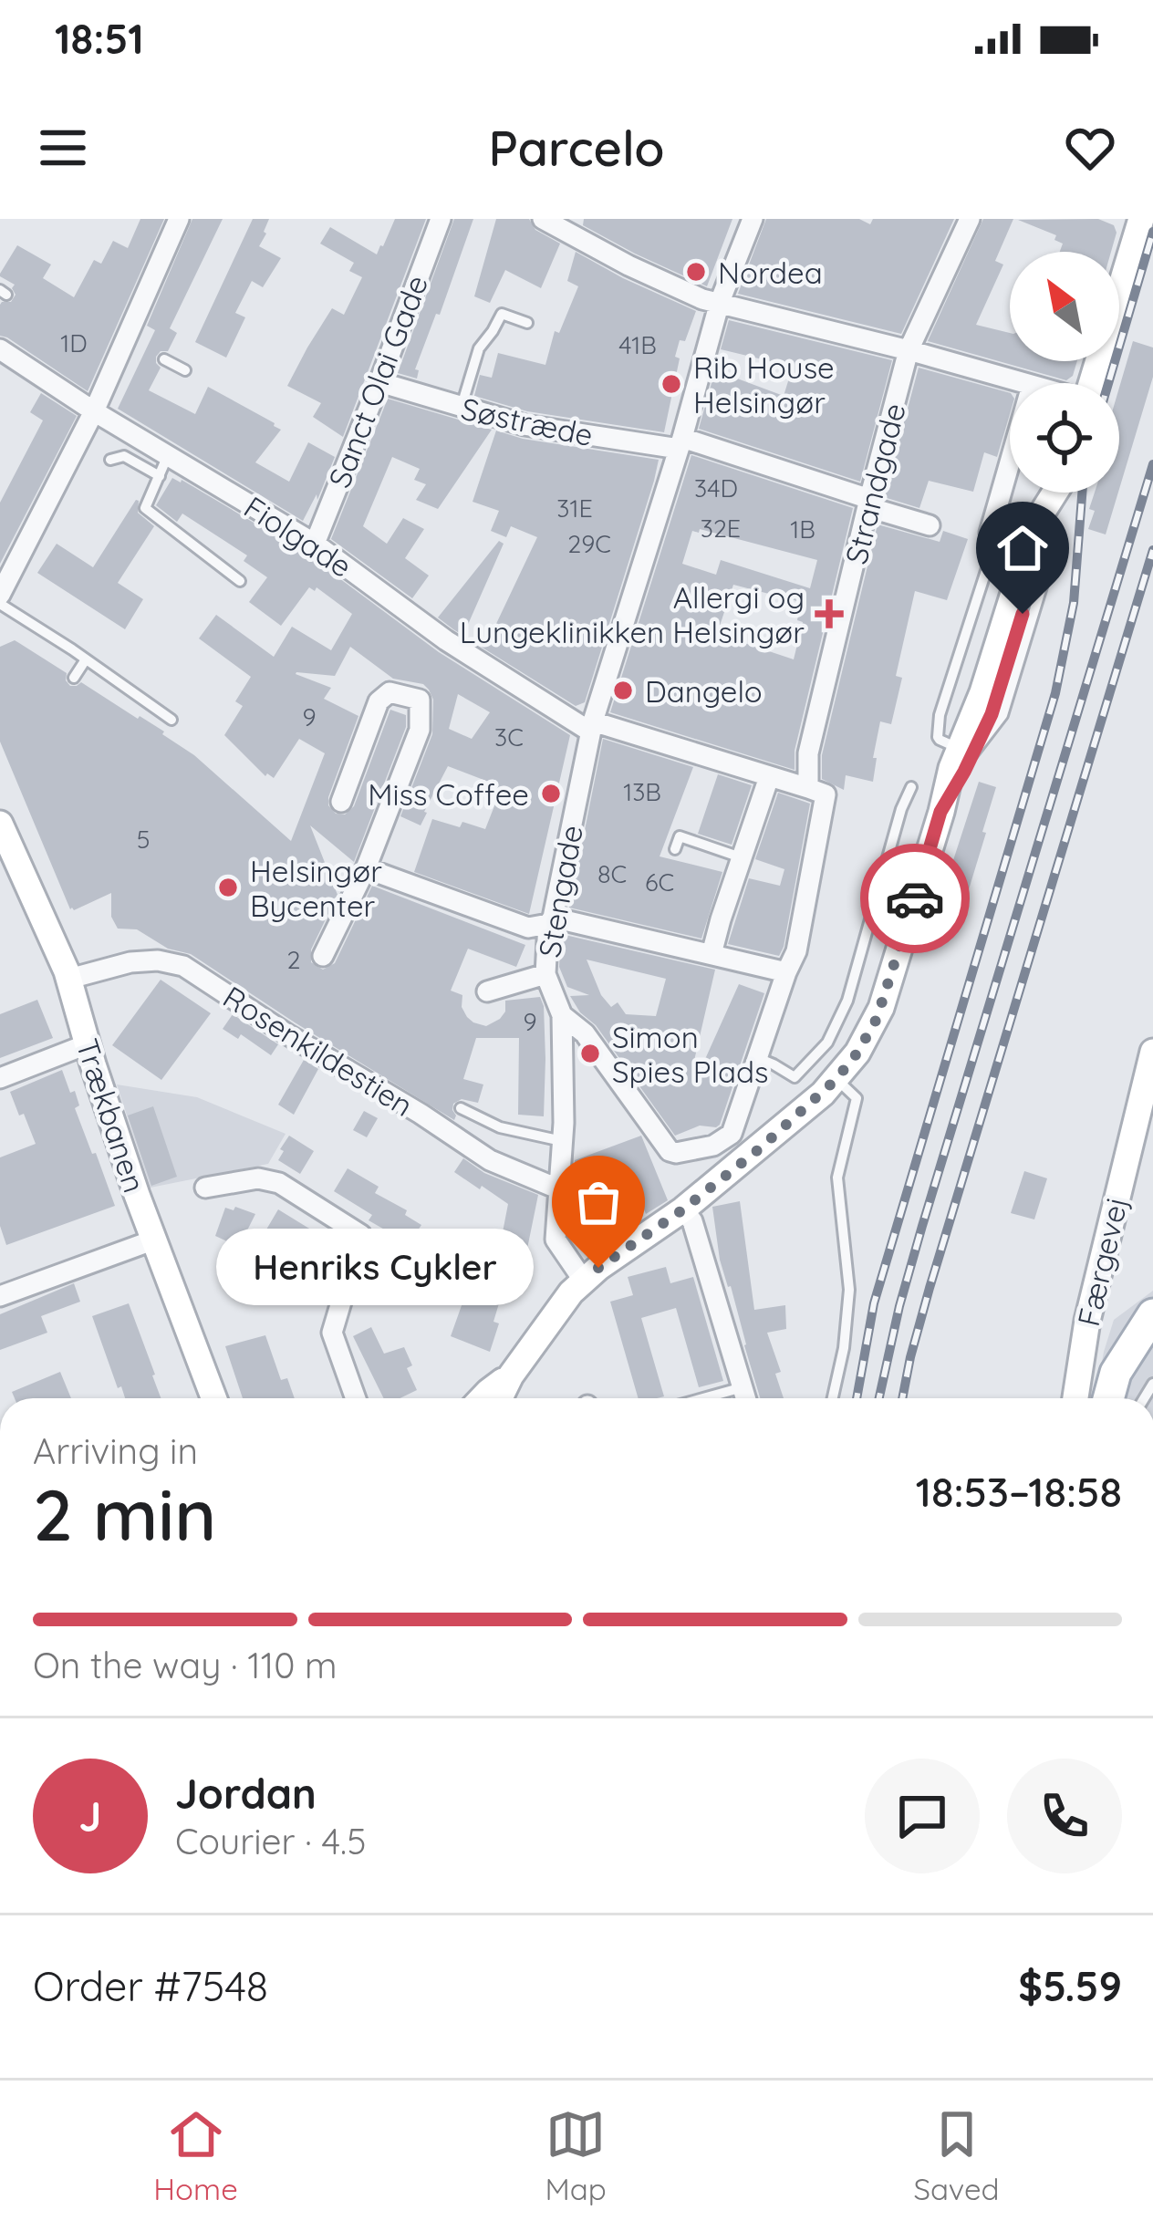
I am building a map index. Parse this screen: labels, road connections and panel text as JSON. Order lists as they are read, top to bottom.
{
  "streets": {
    "main road": ["Trækbanen", "Færgevej"],
    "street": [
      "Sanct Olai Gade",
      "Søstræde",
      "Strandgade",
      "Fiolgade",
      "Stengade",
      "Rosenkildestien"
    ]
  },
  "crossings": [
    ["Sanct Olai Gade", "Søstræde"],
    ["Sanct Olai Gade", "Fiolgade"],
    ["Søstræde", "Strandgade"],
    ["Søstræde", "Stengade"],
    ["Strandgade", "Fiolgade"],
    ["Strandgade", "Stengade"],
    ["Fiolgade", "Stengade"],
    ["Stengade", "Rosenkildestien"],
    ["Rosenkildestien", "Trækbanen"]
  ],
  "places": {
    "other": [
      "Nordea",
      "Rib House Helsingør",
      "Dangelo",
      "Miss Coffee",
      "Helsingør Bycenter",
      "Simon Spies Plads",
      "Henriks Cykler"
    ],
    "health": ["Allergi og Lungeklinikken Helsingør"]
  },
  "house_numbers": [
    "1D",
    "41B",
    "34D",
    "31E",
    "32E",
    "1B",
    "29C",
    "9",
    "3C",
    "13B",
    "5",
    "8C",
    "6C",
    "2",
    "9"
  ],
  "north": "top left",
  "page": {
    "status": "18:51",
    "header": "Parcelo",
    "bubble": "Henriks Cykler",
    "heading": ["2 min", "Arriving in", "18:53–18:58"],
    "panel": [
      "Jordan",
      "Courier · 4.5",
      "Order #7548",
      "$5.59"
    ],
    "bar": "On the way · 110 m",
    "round": "J",
    "tabs": ["Home", "Map", "Saved"]
  }
}
